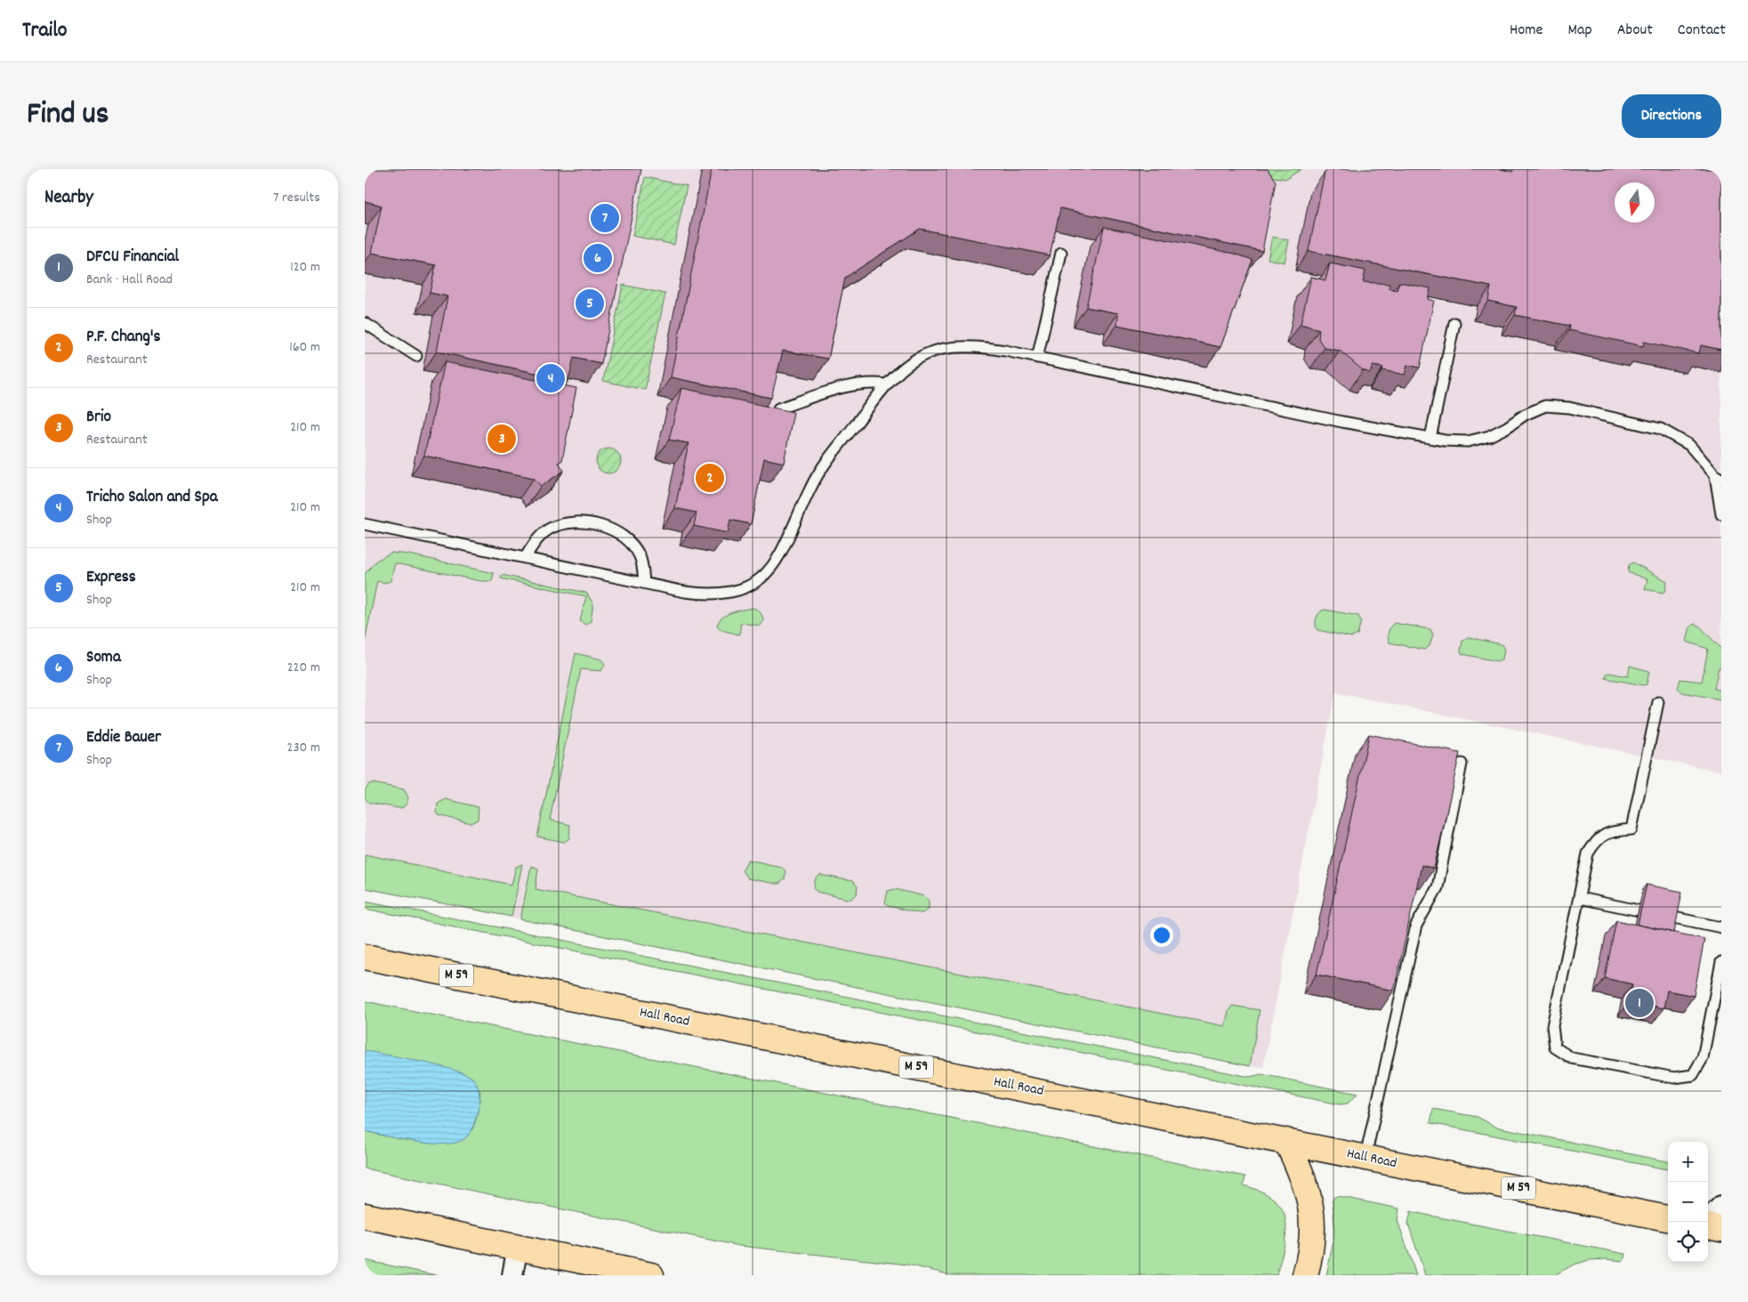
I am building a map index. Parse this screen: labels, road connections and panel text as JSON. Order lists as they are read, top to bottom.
{
  "streets": {
    "highway": ["M 59", "Hall Road"]
  },
  "north": "bottom",
  "page": {
    "header": "Trailo",
    "nav": [
      "Home",
      "Map",
      "About",
      "Contact"
    ],
    "title": "Find us",
    "buttons": "Directions",
    "heading": ["Nearby", "7 results"],
    "pins": [
      "7",
      "6",
      "5",
      "4",
      "3",
      "2",
      "1"
    ],
    "list": [
      {
        "mark": "1",
        "name": "DFCU Financial",
        "note": "Bank · Hall Road",
        "value": "120 m"
      },
      {
        "mark": "2",
        "name": "P.F. Chang's",
        "note": "Restaurant",
        "value": "160 m"
      },
      {
        "mark": "3",
        "name": "Brio",
        "note": "Restaurant",
        "value": "210 m"
      },
      {
        "mark": "4",
        "name": "Tricho Salon and Spa",
        "note": "Shop",
        "value": "210 m"
      },
      {
        "mark": "5",
        "name": "Express",
        "note": "Shop",
        "value": "210 m"
      },
      {
        "mark": "6",
        "name": "Soma",
        "note": "Shop",
        "value": "220 m"
      },
      {
        "mark": "7",
        "name": "Eddie Bauer",
        "note": "Shop",
        "value": "230 m"
      }
    ],
    "map_buttons": ["+", "−"]
  }
}
